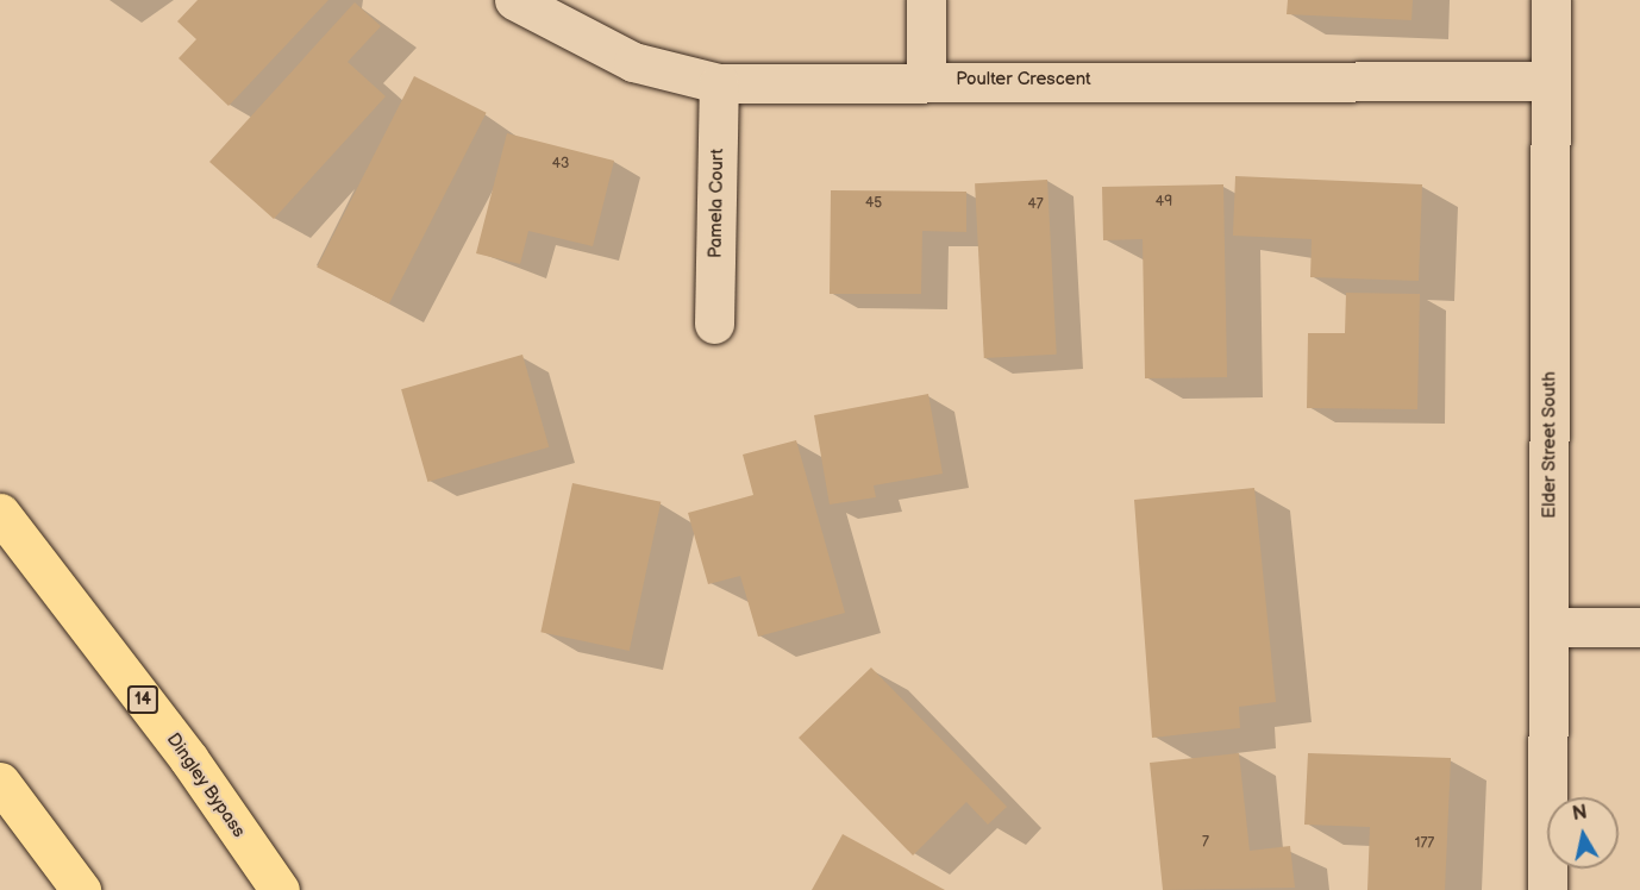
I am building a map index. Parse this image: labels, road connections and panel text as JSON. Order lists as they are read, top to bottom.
{
  "streets": {
    "highway": ["14", "Dingley Bypass"],
    "street": ["Poulter Crescent", "Pamela Court", "Elder Street South"]
  },
  "crossings": [
    ["Poulter Crescent", "Pamela Court"],
    ["Poulter Crescent", "Elder Street South"]
  ],
  "house_numbers": [
    "43",
    "49",
    "45",
    "47",
    "7",
    "177"
  ],
  "north": "top"
}
